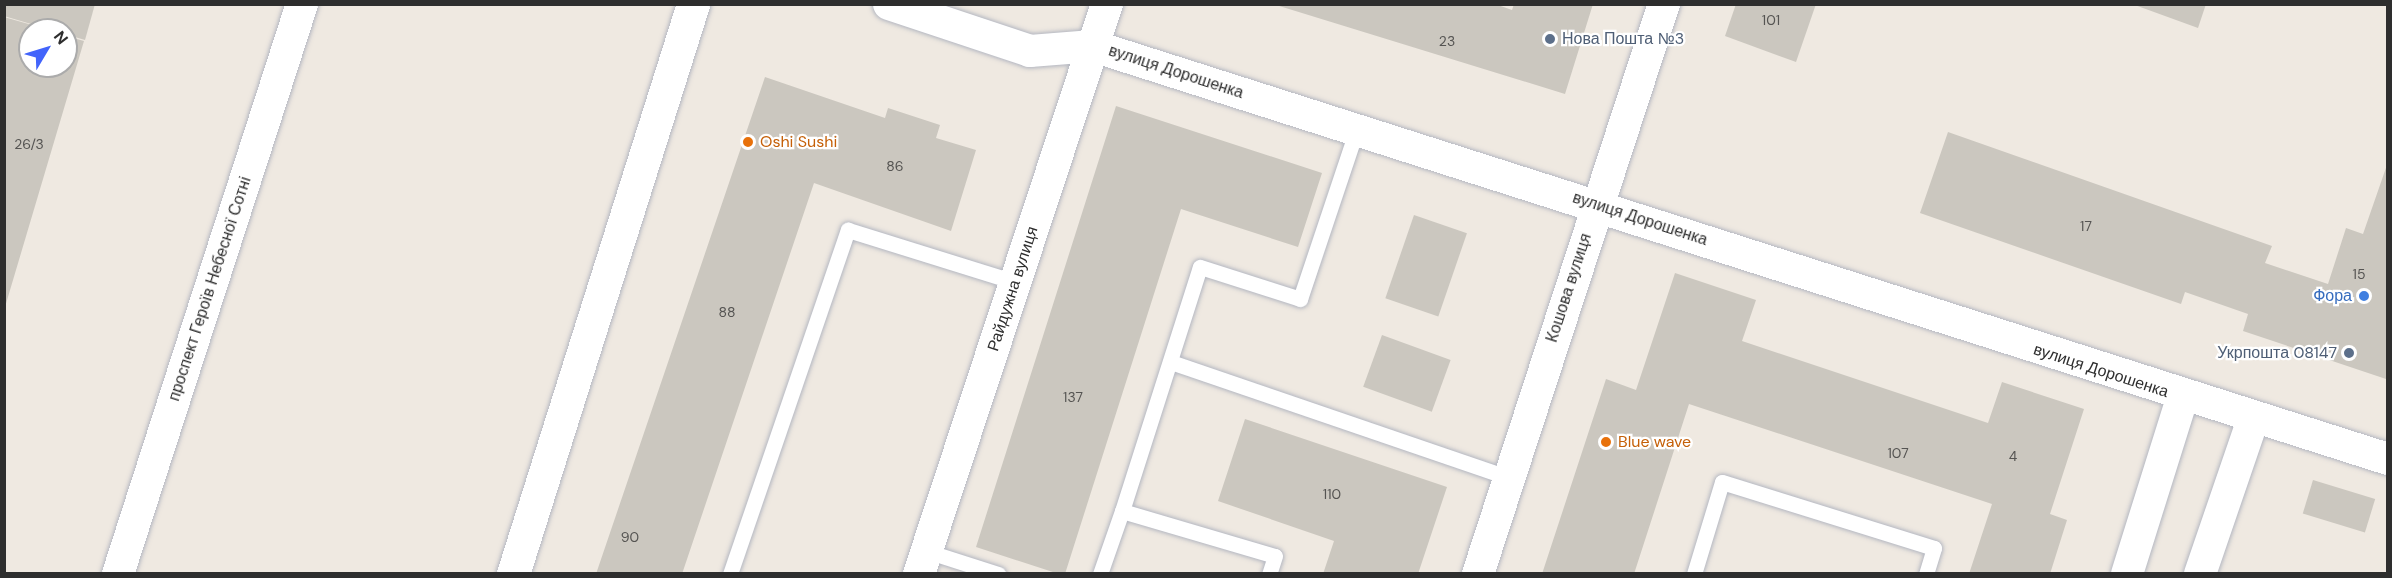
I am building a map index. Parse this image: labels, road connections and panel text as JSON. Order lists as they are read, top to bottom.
{
  "streets": {
    "street": [
      "вулиця Дорошенка",
      "Кошова вулиця",
      "проспект Героїв Небесної Сотні",
      "Райдужна вулиця"
    ]
  },
  "crossings": [
    ["вулиця Дорошенка", "Кошова вулиця"],
    ["вулиця Дорошенка", "Райдужна вулиця"]
  ],
  "places": [
    "Нова Пошта №3",
    "Oshi Sushi",
    "Фора",
    "Укрпошта 08147",
    "Blue wave"
  ],
  "house_numbers": [
    "101",
    "23",
    "26/3",
    "86",
    "17",
    "15",
    "88",
    "137",
    "107",
    "4",
    "110",
    "90"
  ],
  "north": "top right"
}
